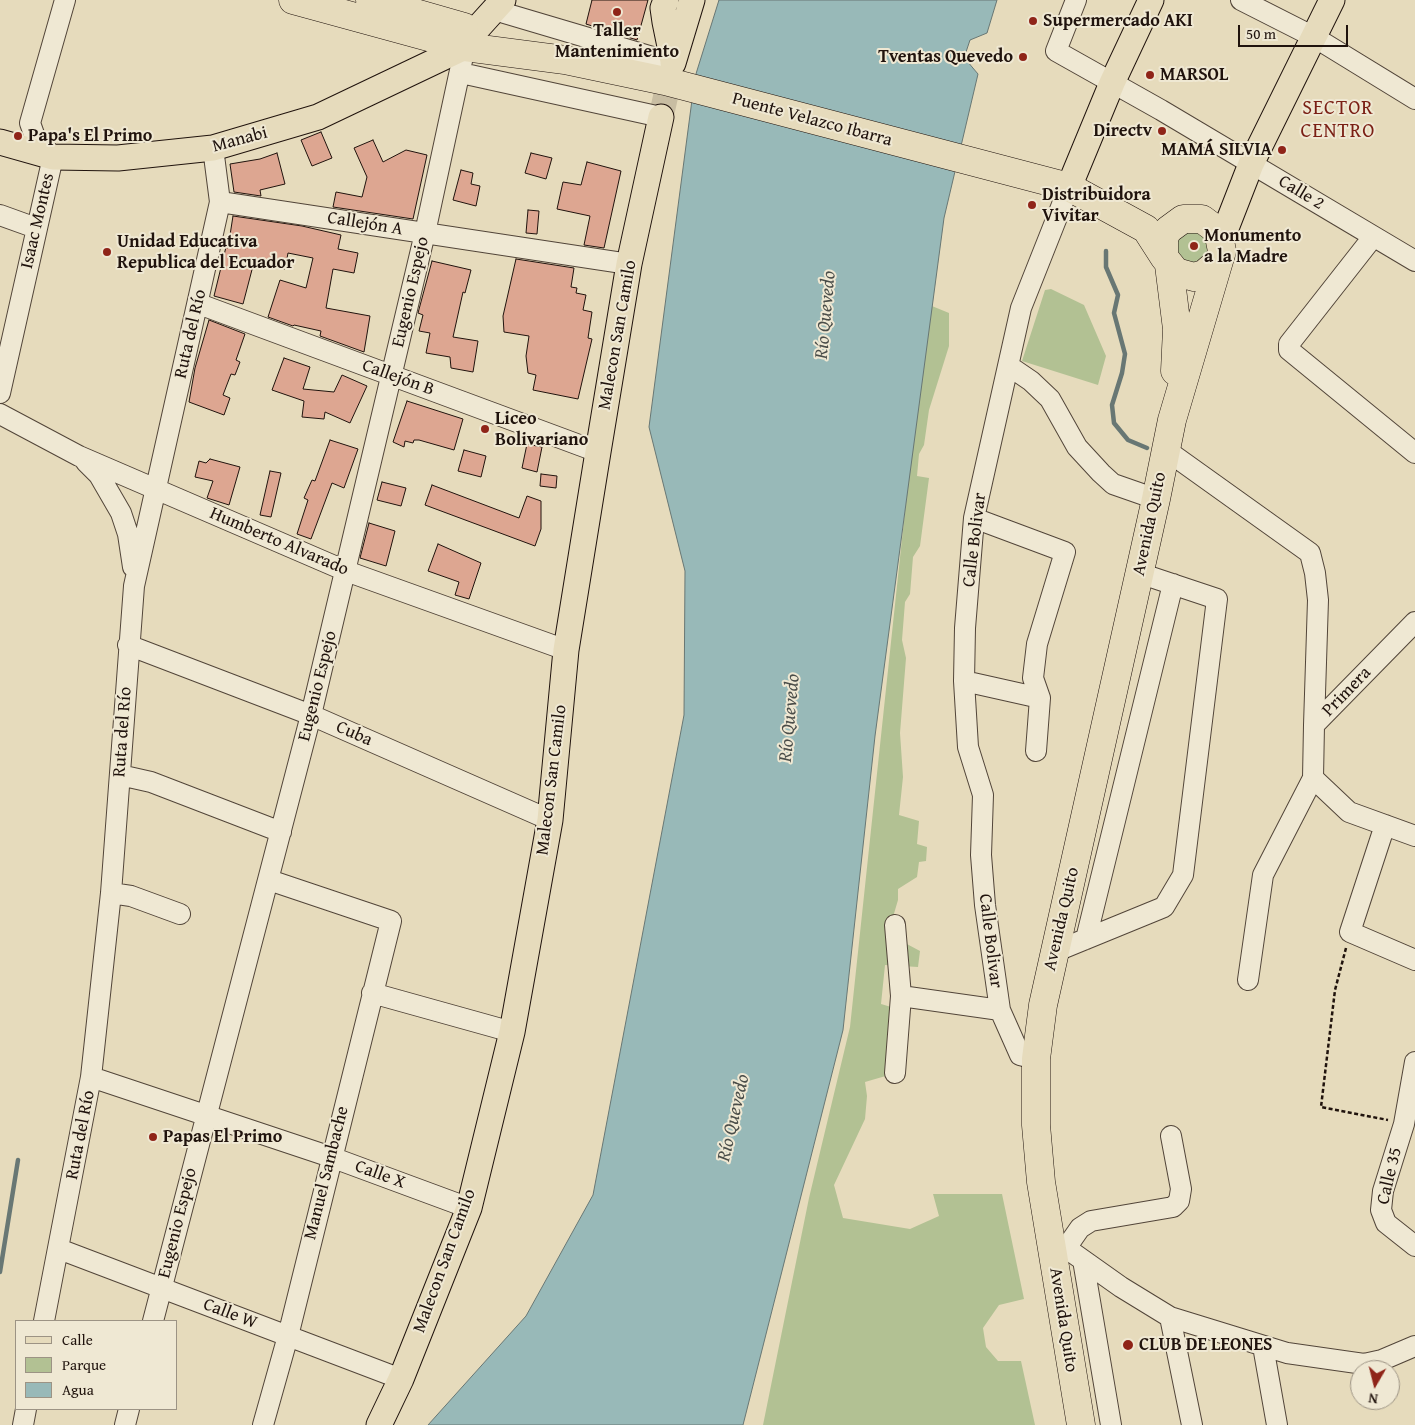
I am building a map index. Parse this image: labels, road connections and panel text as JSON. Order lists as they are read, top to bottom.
{
  "streets": {
    "highway": ["Puente Velazco Ibarra", "Avenida Quito"],
    "main road": ["Manabi", "Malecon San Camilo", "Calle Bolivar"],
    "street": [
      "Calle 2",
      "Isaac Montes",
      "Callejón A",
      "Eugenio Espejo",
      "Ruta del Río",
      "Callejón B",
      "Humberto Alvarado",
      "Primera",
      "Cuba",
      "Manuel Sambache",
      "Calle X",
      "Calle 35",
      "Calle W"
    ]
  },
  "crossings": [
    ["Puente Velazco Ibarra", "Manabi"],
    ["Puente Velazco Ibarra", "Eugenio Espejo"],
    ["Puente Velazco Ibarra", "Calle Bolivar"],
    ["Manabi", "Isaac Montes"],
    ["Manabi", "Eugenio Espejo"],
    ["Manabi", "Ruta del Río"],
    ["Calle 2", "Calle Bolivar"],
    ["Callejón A", "Eugenio Espejo"],
    ["Callejón A", "Ruta del Río"],
    ["Callejón A", "Malecon San Camilo"],
    ["Eugenio Espejo", "Callejón B"],
    ["Eugenio Espejo", "Humberto Alvarado"],
    ["Eugenio Espejo", "Cuba"],
    ["Eugenio Espejo", "Manuel Sambache"],
    ["Eugenio Espejo", "Calle X"],
    ["Eugenio Espejo", "Calle W"],
    ["Ruta del Río", "Callejón B"],
    ["Ruta del Río", "Humberto Alvarado"],
    ["Ruta del Río", "Cuba"],
    ["Ruta del Río", "Calle X"],
    ["Ruta del Río", "Calle W"],
    ["Malecon San Camilo", "Callejón B"],
    ["Malecon San Camilo", "Humberto Alvarado"],
    ["Malecon San Camilo", "Cuba"],
    ["Malecon San Camilo", "Calle X"],
    ["Malecon San Camilo", "Calle W"],
    ["Avenida Quito", "Calle Bolivar"],
    ["Manuel Sambache", "Calle X"],
    ["Manuel Sambache", "Calle W"]
  ],
  "districts": ["SECTOR CENTRO"],
  "water": ["Río Quevedo"],
  "places": [
    "Taller Mantenimiento",
    "Supermercado AKI",
    "Tventas Quevedo",
    "MARSOL",
    "Directv",
    "Papa's El Primo",
    "MAMÁ SILVIA",
    "Distribuidora Vivitar",
    "Monumento a la Madre",
    "Unidad Educativa Republica del Ecuador",
    "Liceo Bolivariano",
    "Papas El Primo",
    "CLUB DE LEONES"
  ],
  "legend": ["Calle", "Parque", "Agua"],
  "scale_bar": "50 m",
  "north": "bottom"
}
